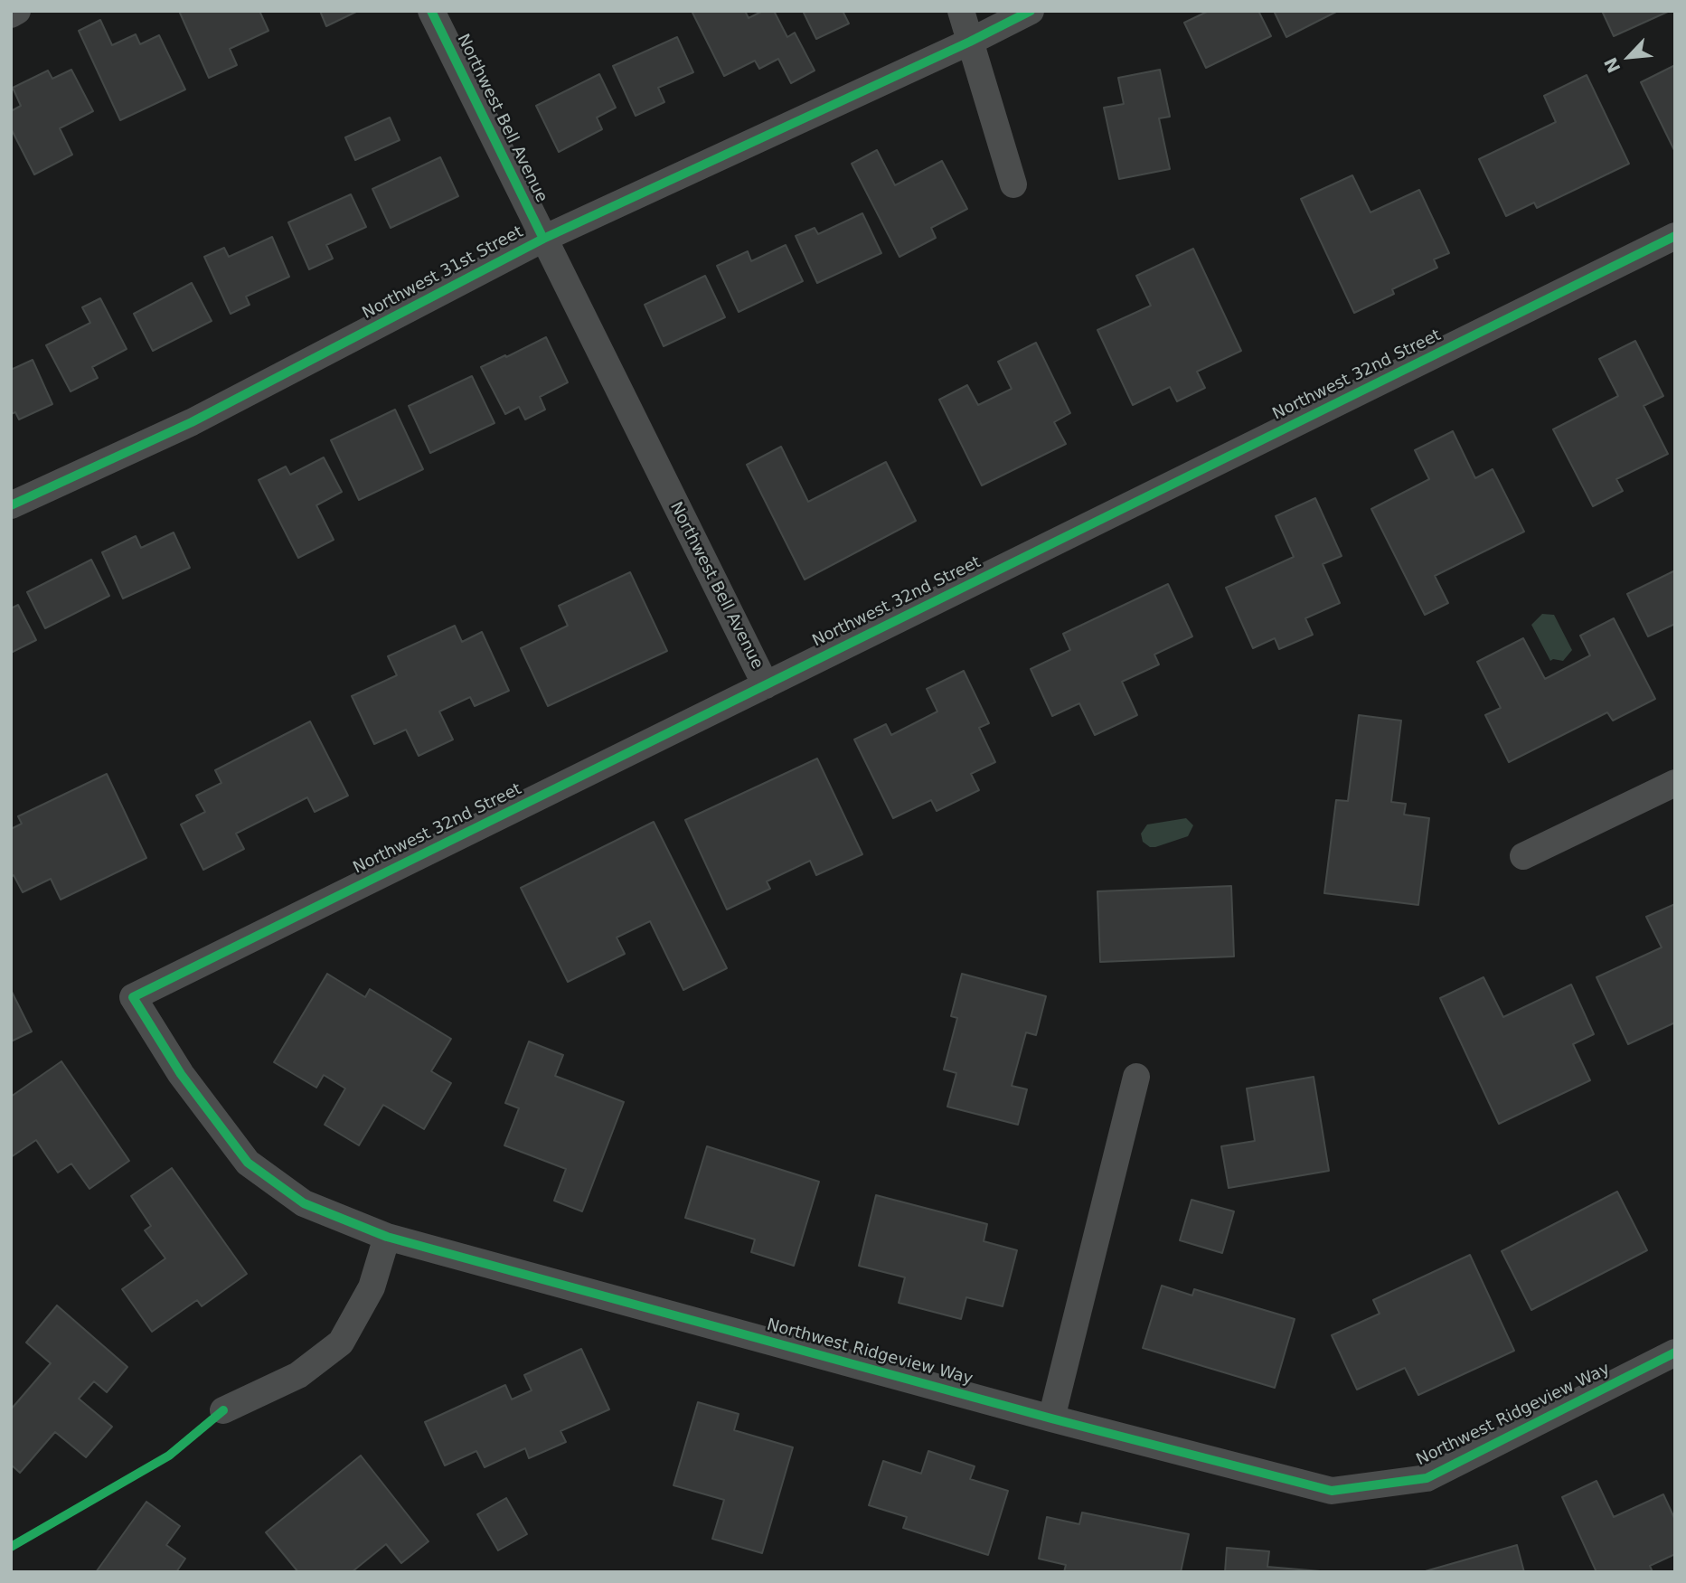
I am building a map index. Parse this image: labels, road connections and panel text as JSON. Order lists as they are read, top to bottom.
{
  "streets": {
    "street": [
      "Northwest Bell Avenue",
      "Northwest 31st Street",
      "Northwest 32nd Street",
      "Northwest Ridgeview Way"
    ]
  },
  "crossings": [
    ["Northwest Bell Avenue", "Northwest 31st Street"],
    ["Northwest Bell Avenue", "Northwest 32nd Street"],
    ["Northwest 32nd Street", "Northwest Ridgeview Way"]
  ],
  "north": "bottom left"
}
